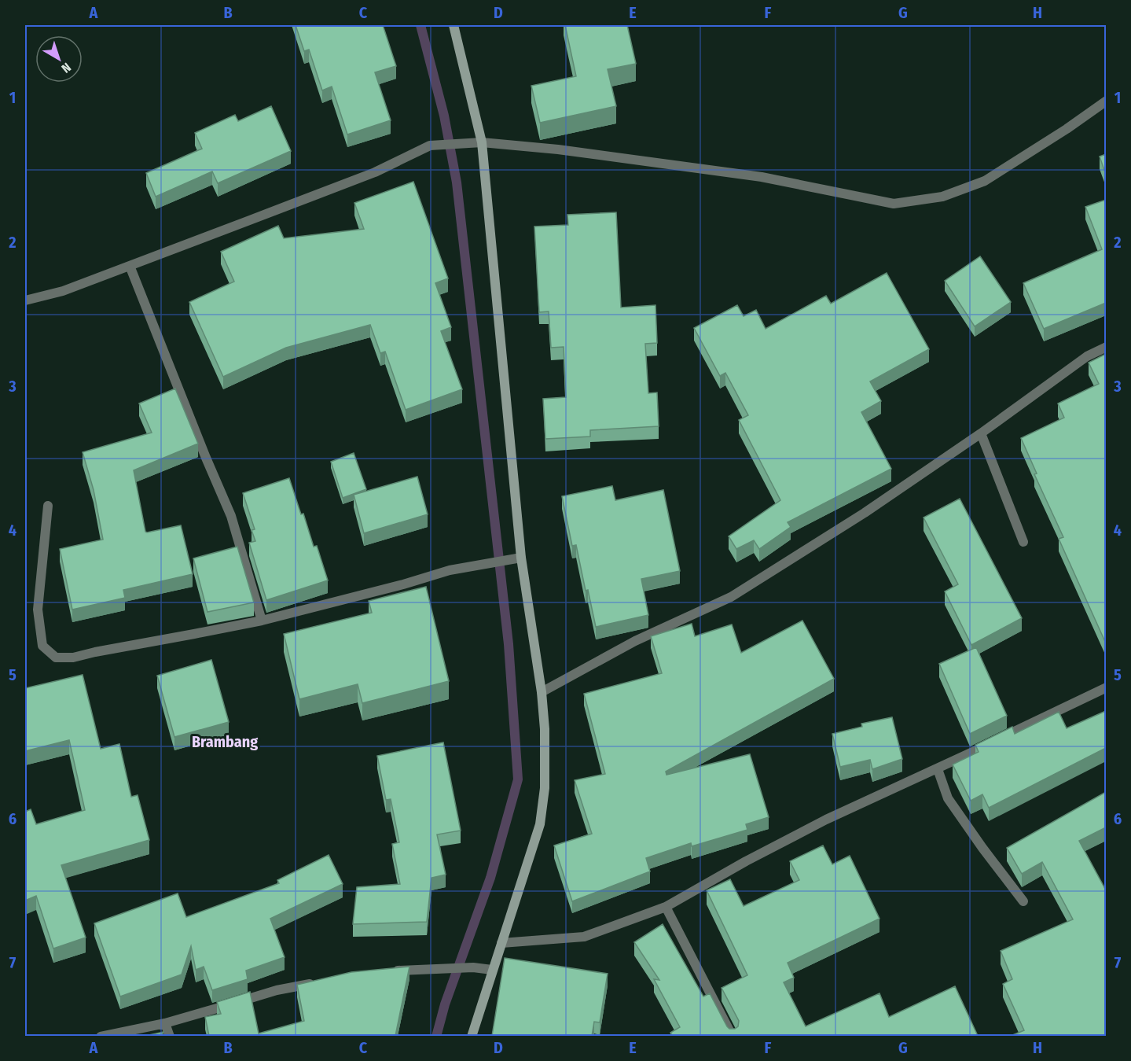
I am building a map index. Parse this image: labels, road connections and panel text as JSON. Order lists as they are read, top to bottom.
{
  "districts": ["Brambang"],
  "north": "bottom right",
  "grid": {
    "columns": [
      "A",
      "B",
      "C",
      "D",
      "E",
      "F",
      "G",
      "H"
    ],
    "rows": [
      "1",
      "2",
      "3",
      "4",
      "5",
      "6",
      "7"
    ]
  }
}
